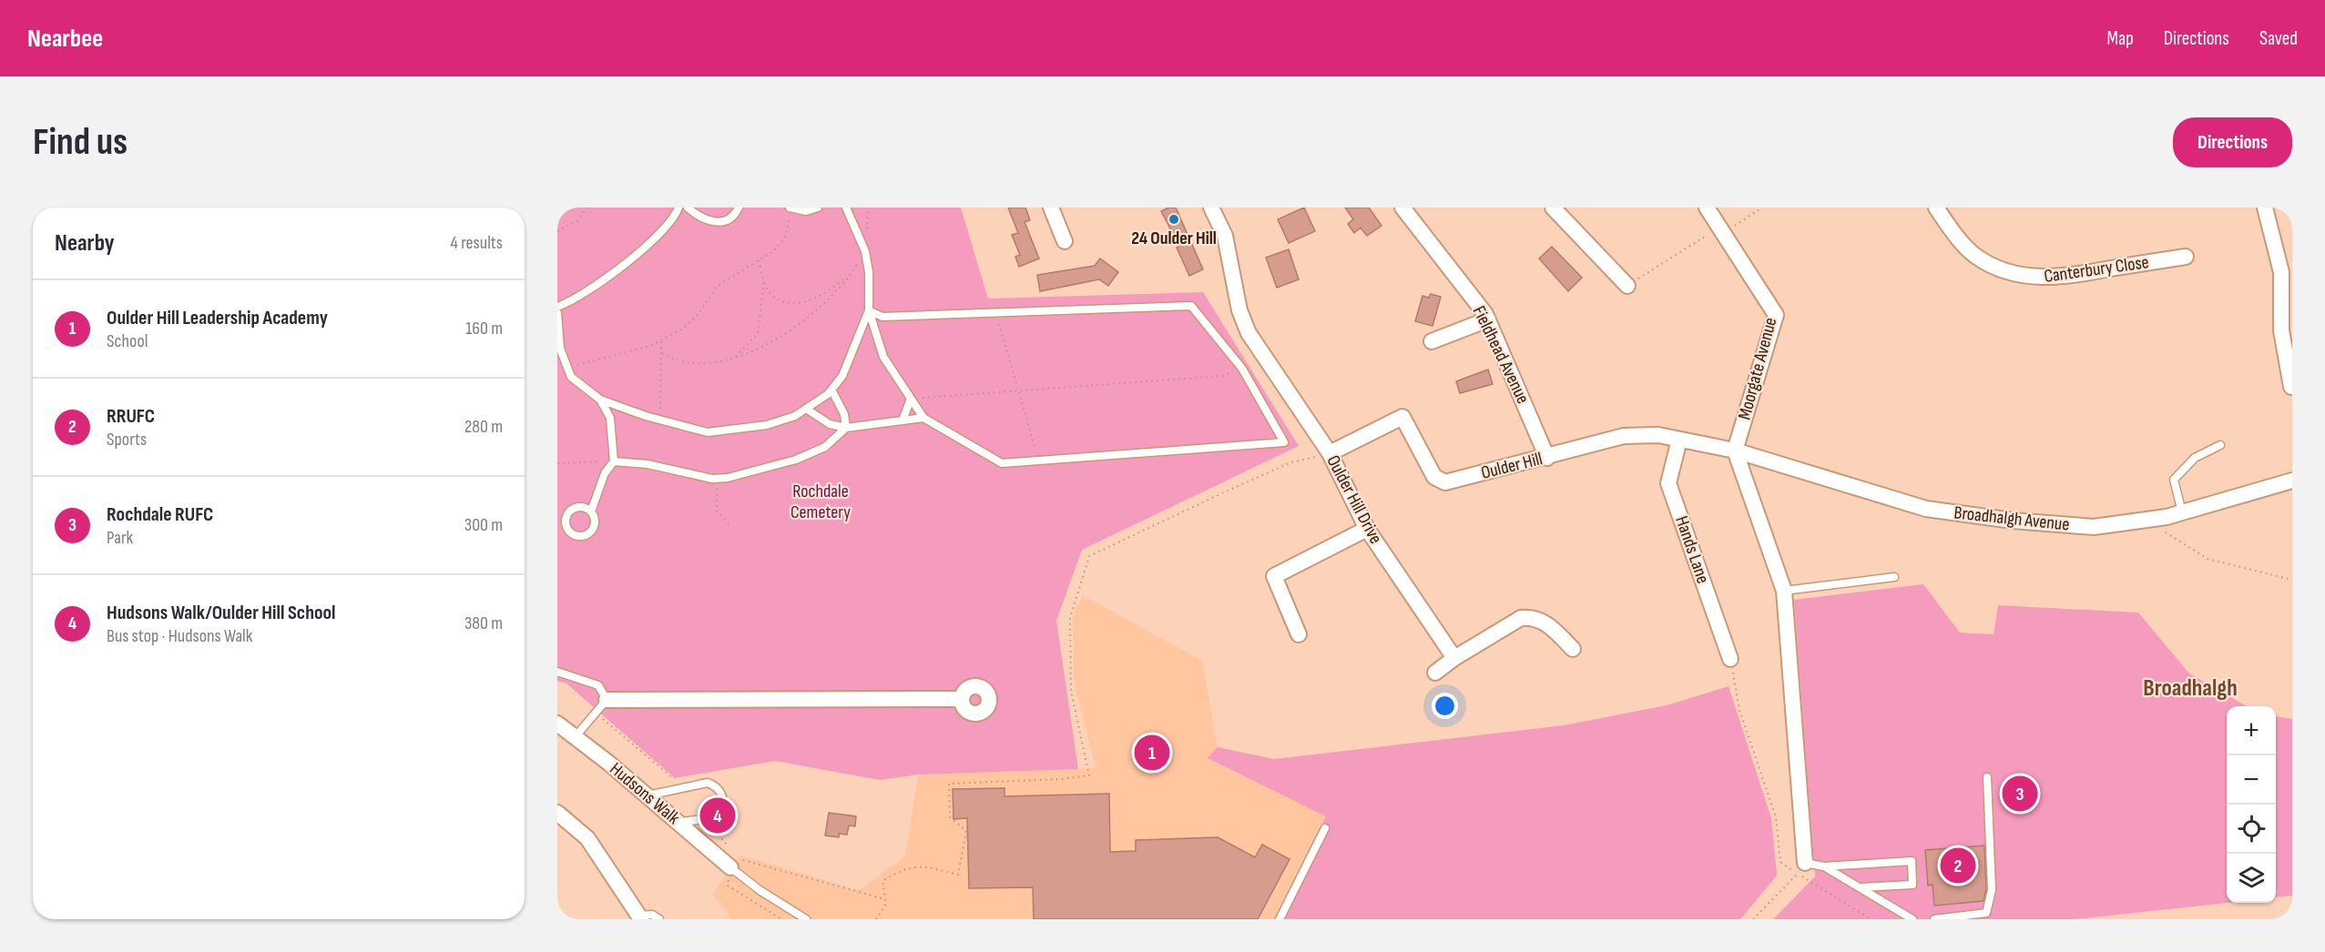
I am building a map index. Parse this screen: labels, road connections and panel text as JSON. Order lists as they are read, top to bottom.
{
  "streets": {
    "street": [
      "Canterbury Close",
      "Fieldhead Avenue",
      "Moorgate Avenue",
      "Oulder Hill",
      "Oulder Hill Drive",
      "Broadhalgh Avenue",
      "Hands Lane",
      "Hudsons Walk"
    ]
  },
  "crossings": [
    ["Fieldhead Avenue", "Oulder Hill"],
    ["Moorgate Avenue", "Oulder Hill"],
    ["Moorgate Avenue", "Broadhalgh Avenue"],
    ["Oulder Hill", "Oulder Hill Drive"],
    ["Oulder Hill", "Broadhalgh Avenue"],
    ["Oulder Hill", "Hands Lane"]
  ],
  "districts": ["Broadhalgh"],
  "parks": ["Rochdale Cemetery"],
  "places": ["24 Oulder Hill"],
  "page": {
    "header": "Nearbee",
    "nav": ["Map", "Directions", "Saved"],
    "buttons": "Directions",
    "title": "Find us",
    "heading": ["Nearby", "4 results"],
    "list": [
      {
        "mark": "1",
        "name": "Oulder Hill Leadership Academy",
        "note": "School",
        "value": "160 m"
      },
      {
        "mark": "2",
        "name": "RRUFC",
        "note": "Sports",
        "value": "280 m"
      },
      {
        "mark": "3",
        "name": "Rochdale RUFC",
        "note": "Park",
        "value": "300 m"
      },
      {
        "mark": "4",
        "name": "Hudsons Walk/Oulder Hill School",
        "note": "Bus stop · Hudsons Walk",
        "value": "380 m"
      }
    ],
    "map_buttons": ["+", "−"],
    "pins": [
      "1",
      "3",
      "4",
      "2"
    ]
  }
}
